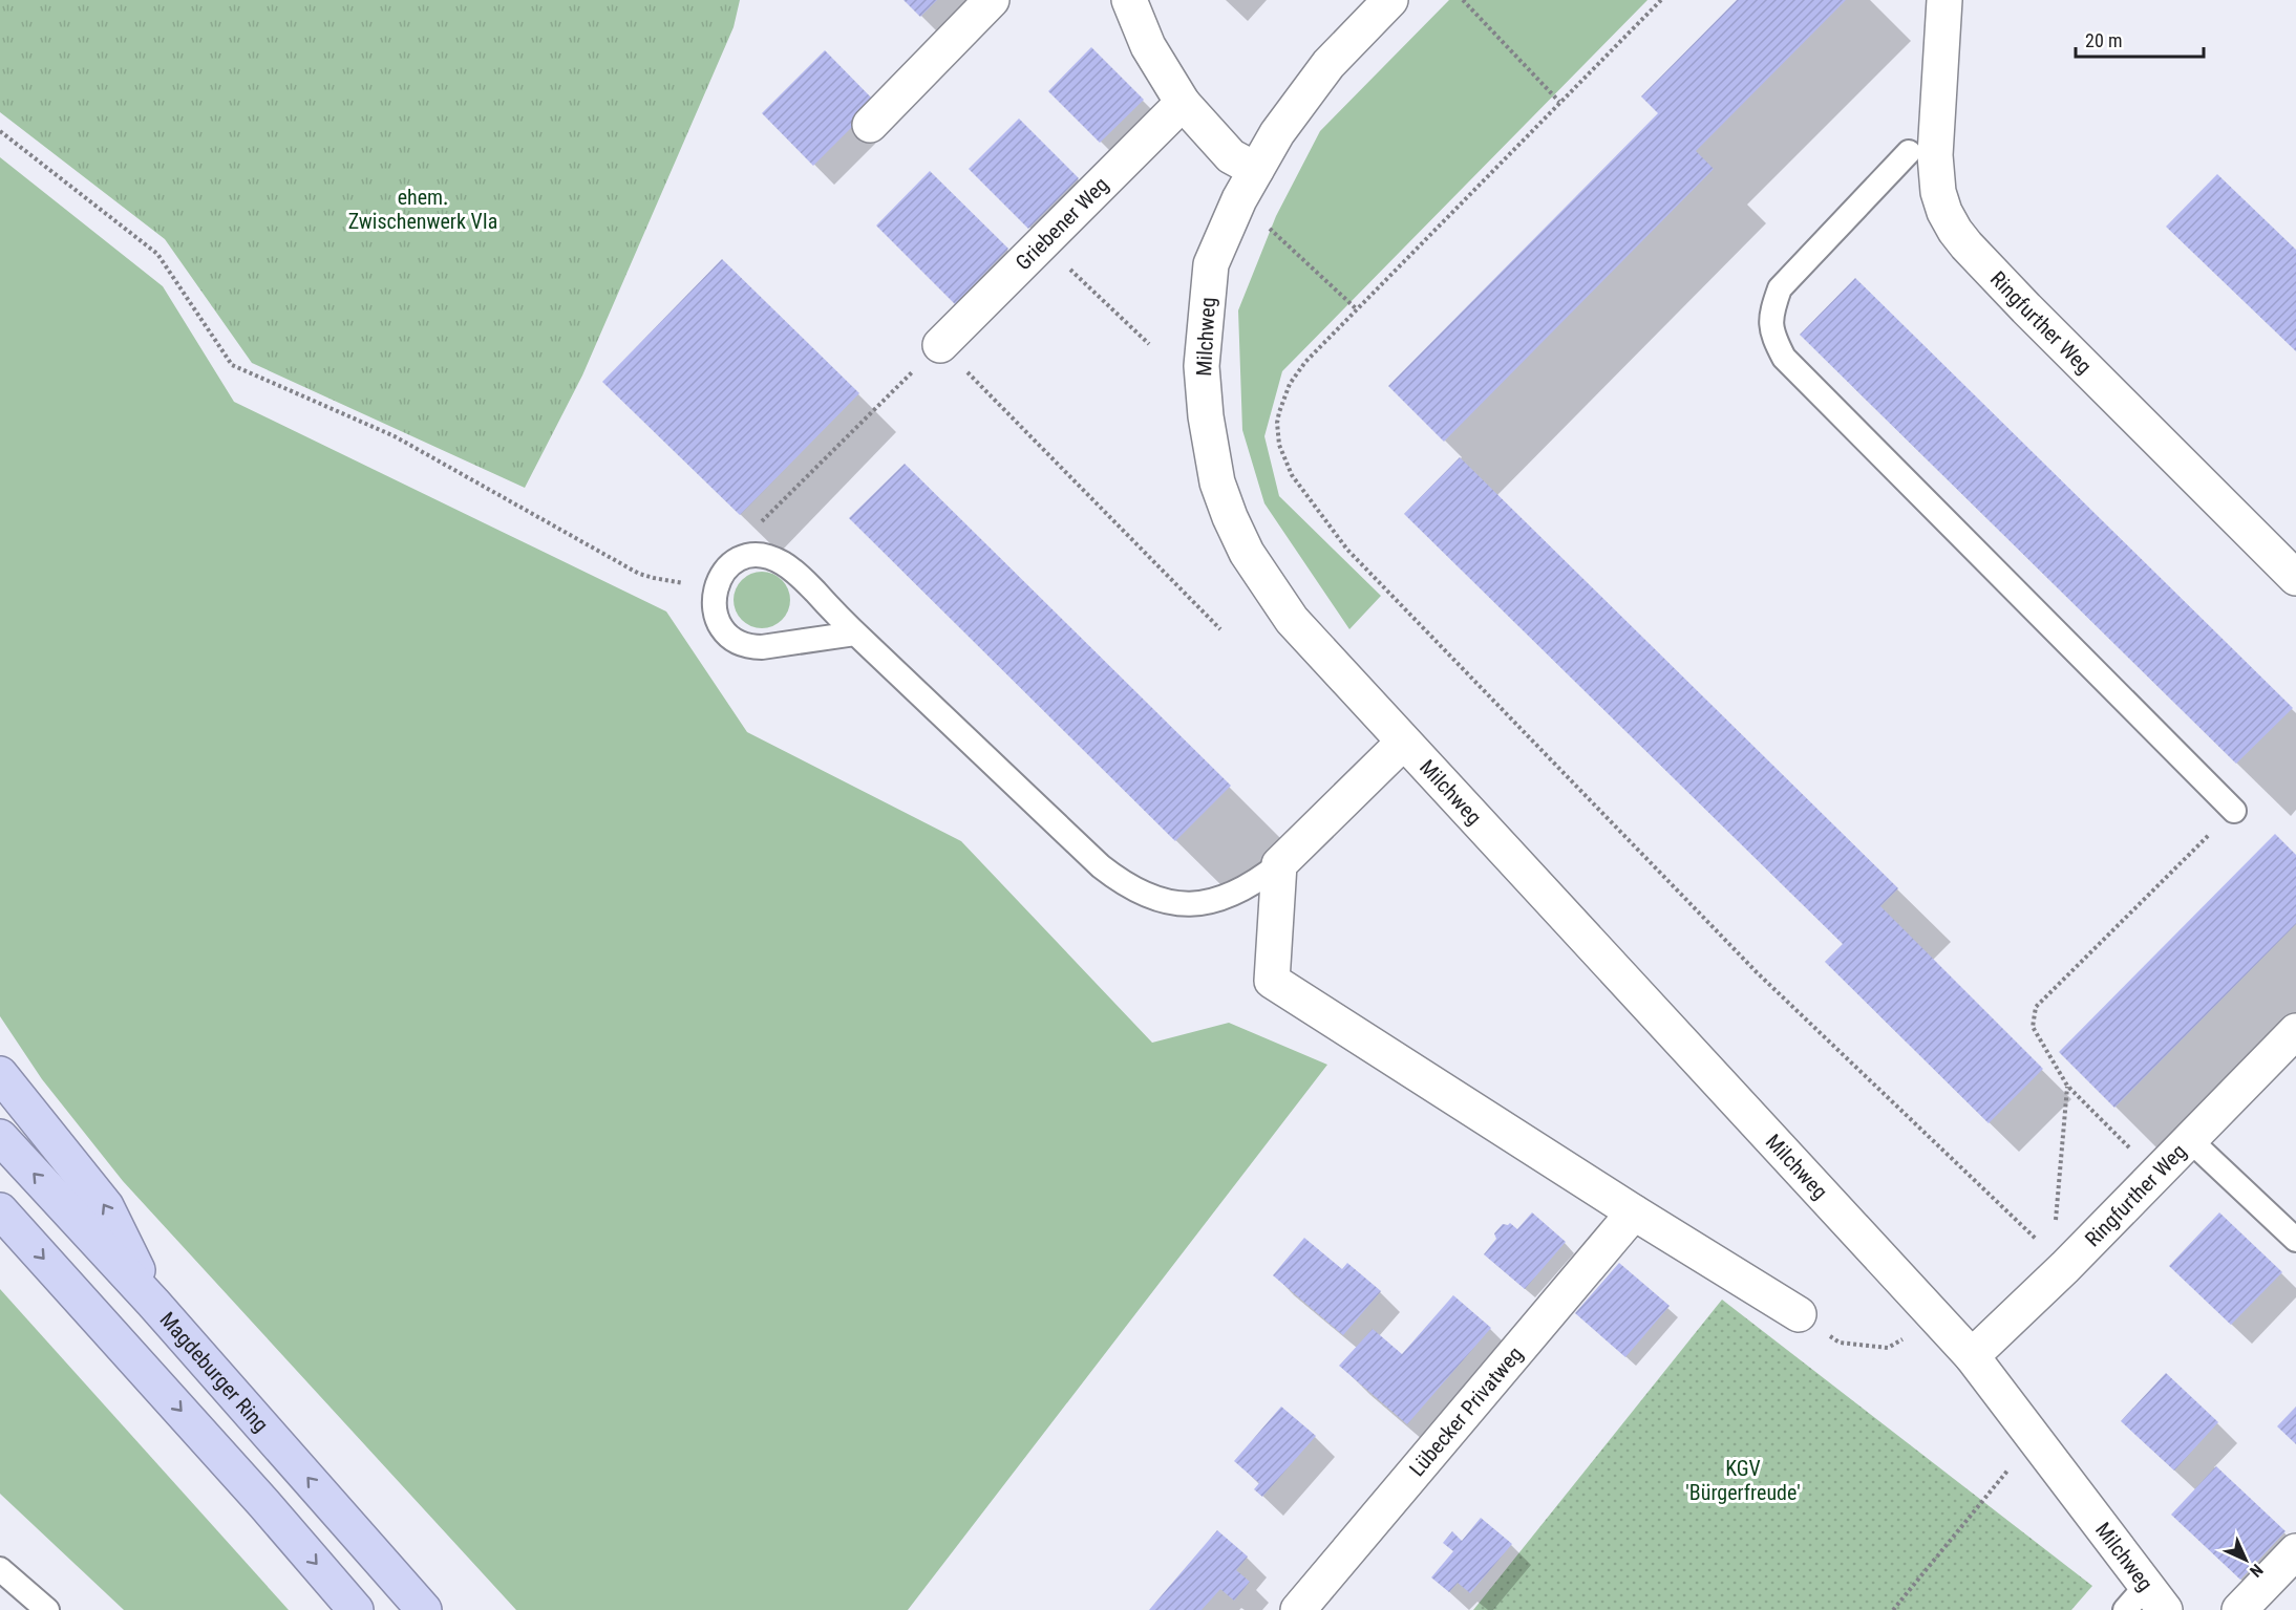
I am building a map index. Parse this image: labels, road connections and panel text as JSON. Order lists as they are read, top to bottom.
{
  "streets": {
    "highway": ["Magdeburger Ring"],
    "street": [
      "Griebener Weg",
      "Ringfurther Weg",
      "Milchweg",
      "Lübecker Privatweg"
    ]
  },
  "crossings": [
    ["Ringfurther Weg", "Milchweg"]
  ],
  "parks": ["ehem. Zwischenwerk VIa", "KGV 'Bürgerfreude'"],
  "scale_bar": "20 m",
  "north": "bottom right"
}
